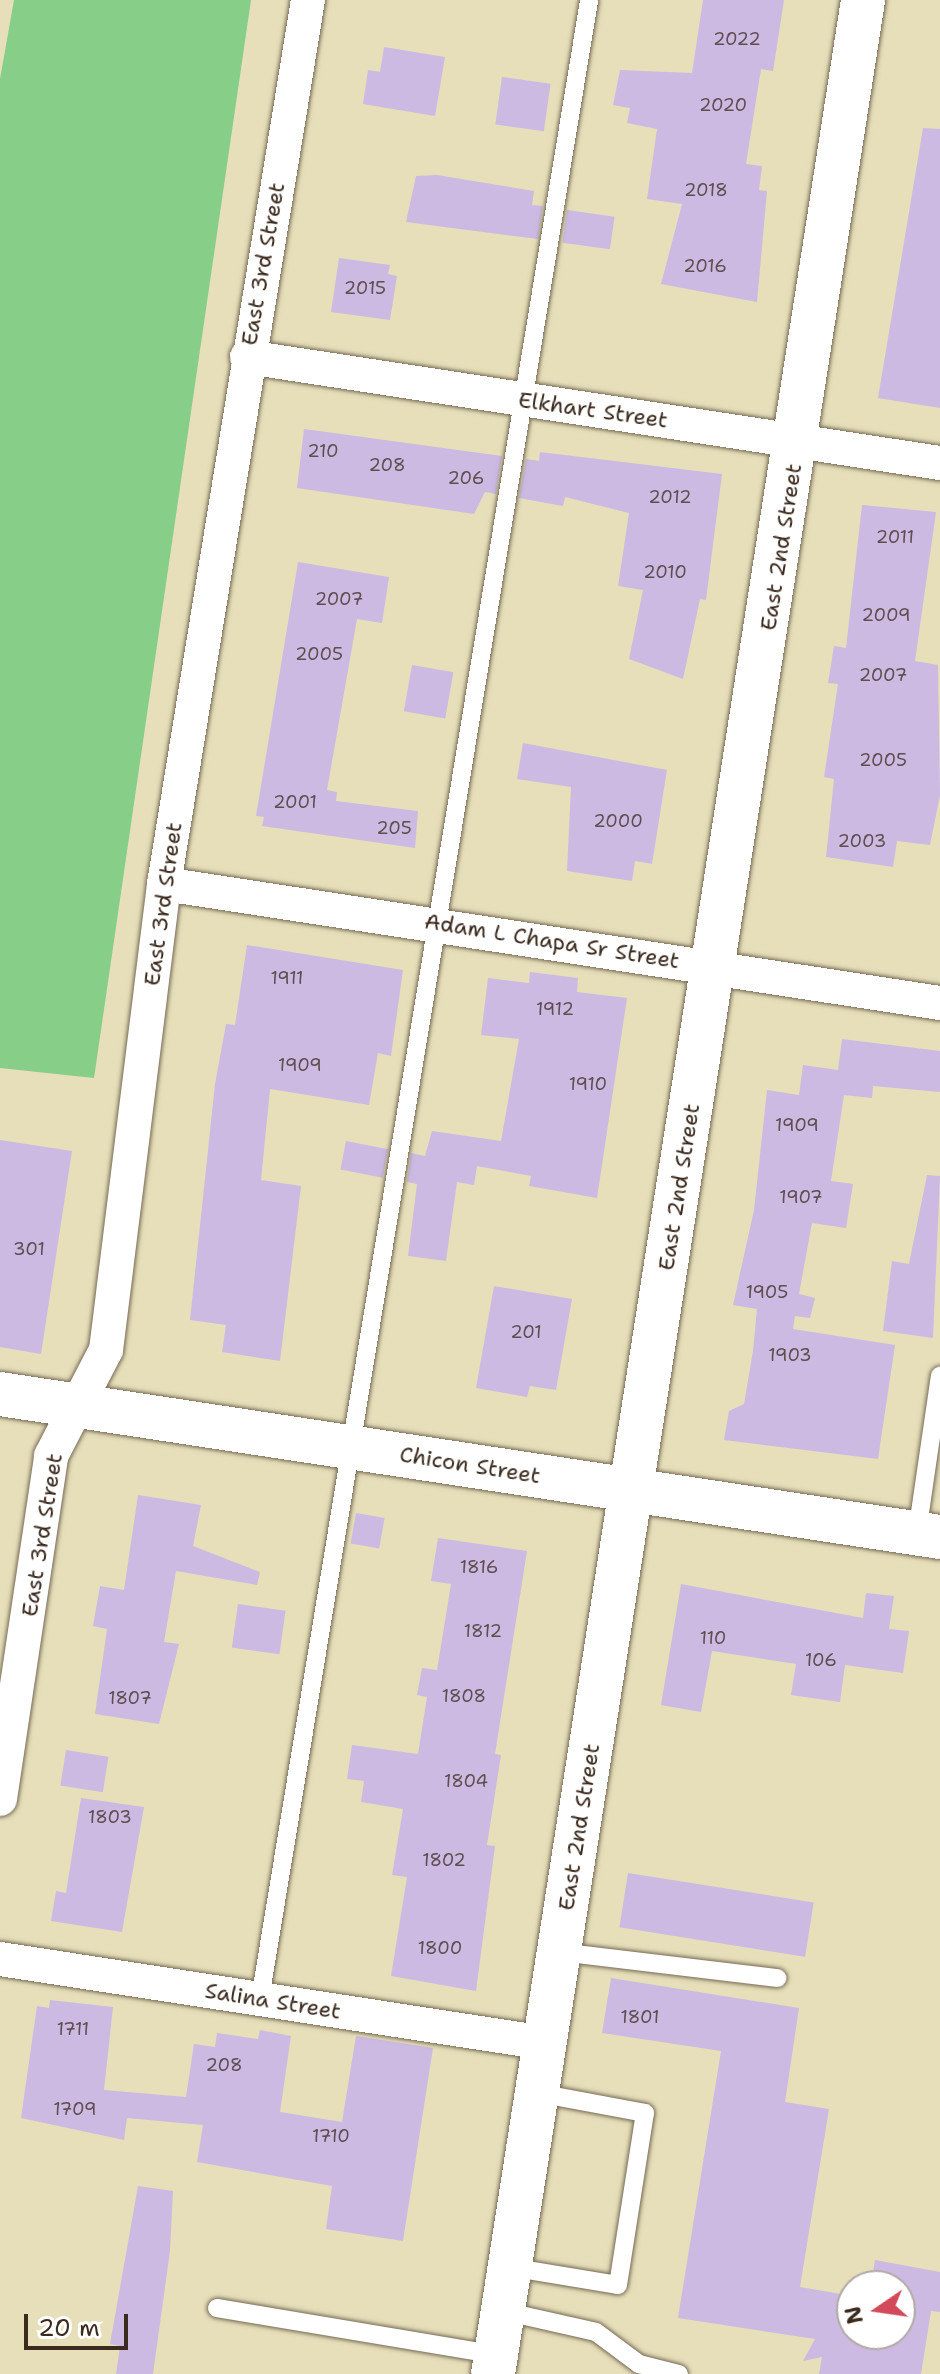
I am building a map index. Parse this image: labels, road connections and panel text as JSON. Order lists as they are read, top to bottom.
{
  "streets": {
    "street": [
      "East 3rd Street",
      "Elkhart Street",
      "East 2nd Street",
      "Adam L Chapa Sr Street",
      "Chicon Street",
      "Salina Street"
    ]
  },
  "crossings": [
    ["East 3rd Street", "Elkhart Street"],
    ["East 3rd Street", "Adam L Chapa Sr Street"],
    ["East 3rd Street", "Chicon Street"],
    ["Elkhart Street", "East 2nd Street"],
    ["East 2nd Street", "Adam L Chapa Sr Street"],
    ["East 2nd Street", "Chicon Street"],
    ["East 2nd Street", "Salina Street"]
  ],
  "house_numbers": [
    "2022",
    "2020",
    "2018",
    "2016",
    "2015",
    "210",
    "208",
    "206",
    "2012",
    "2011",
    "2010",
    "2007",
    "2009",
    "2005",
    "2007",
    "2005",
    "2001",
    "2000",
    "205",
    "2003",
    "1911",
    "1912",
    "1909",
    "1910",
    "1909",
    "1907",
    "301",
    "1905",
    "201",
    "1903",
    "1816",
    "1812",
    "110",
    "106",
    "1808",
    "1807",
    "1804",
    "1803",
    "1802",
    "1800",
    "1801",
    "1711",
    "208",
    "1709",
    "1710"
  ],
  "scale_bar": "20 m",
  "north": "left"
}
